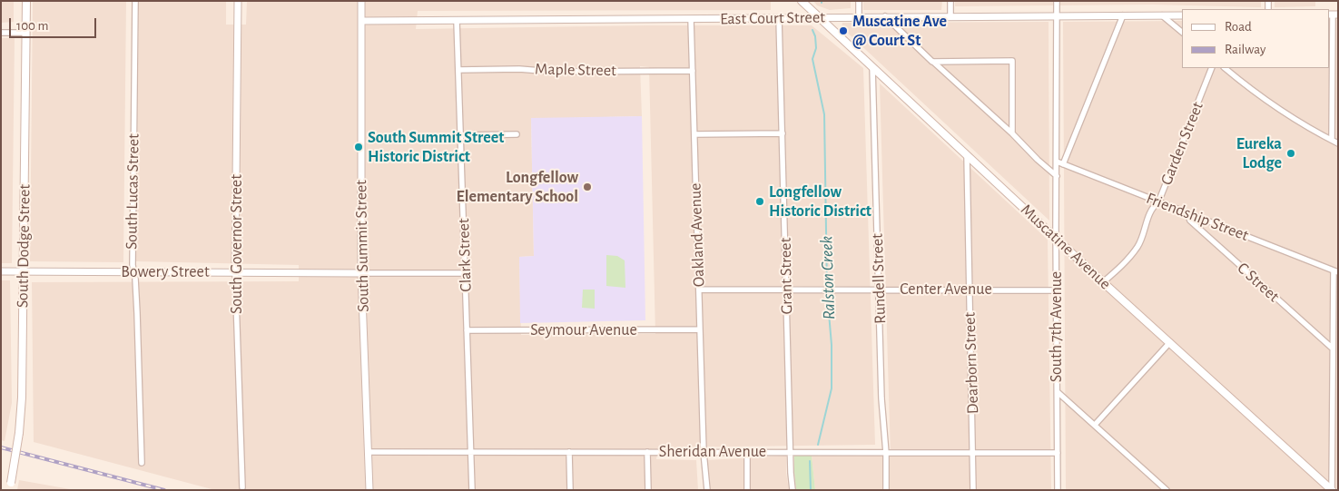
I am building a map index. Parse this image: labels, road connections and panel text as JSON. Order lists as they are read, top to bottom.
{
  "streets": {
    "main road": ["South Dodge Street", "Muscatine Avenue"],
    "street": [
      "East Court Street",
      "Maple Street",
      "Garden Street",
      "South Lucas Street",
      "Friendship Street",
      "Oakland Avenue",
      "South Governor Street",
      "South Summit Street",
      "Clark Street",
      "Bowery Street",
      "Grant Street",
      "Rundell Street",
      "C Street",
      "Center Avenue",
      "South 7th Avenue",
      "Seymour Avenue",
      "Dearborn Street",
      "Sheridan Avenue"
    ]
  },
  "crossings": [
    ["East Court Street", "Oakland Avenue"],
    ["East Court Street", "South Summit Street"],
    ["East Court Street", "Muscatine Avenue"],
    ["East Court Street", "Clark Street"],
    ["East Court Street", "Grant Street"],
    ["East Court Street", "South 7th Avenue"],
    ["Maple Street", "Oakland Avenue"],
    ["Maple Street", "Clark Street"],
    ["Garden Street", "Friendship Street"],
    ["Garden Street", "Muscatine Avenue"],
    ["South Lucas Street", "Bowery Street"],
    ["Friendship Street", "C Street"],
    ["Friendship Street", "South 7th Avenue"],
    ["Oakland Avenue", "Center Avenue"],
    ["Oakland Avenue", "Seymour Avenue"],
    ["Oakland Avenue", "Sheridan Avenue"],
    ["South Governor Street", "Bowery Street"],
    ["South Dodge Street", "Bowery Street"],
    ["South Summit Street", "Bowery Street"],
    ["South Summit Street", "Sheridan Avenue"],
    ["Muscatine Avenue", "Rundell Street"],
    ["Muscatine Avenue", "South 7th Avenue"],
    ["Muscatine Avenue", "Dearborn Street"],
    ["Clark Street", "Bowery Street"],
    ["Clark Street", "Seymour Avenue"],
    ["Clark Street", "Sheridan Avenue"],
    ["Grant Street", "Center Avenue"],
    ["Grant Street", "Sheridan Avenue"],
    ["Rundell Street", "Center Avenue"],
    ["Rundell Street", "Sheridan Avenue"],
    ["Center Avenue", "South 7th Avenue"],
    ["Center Avenue", "Dearborn Street"],
    ["South 7th Avenue", "Sheridan Avenue"],
    ["Dearborn Street", "Sheridan Avenue"]
  ],
  "water": ["Ralston Creek"],
  "places": [
    "Muscatine Ave @ Court St",
    "South Summit Street Historic District",
    "Eureka Lodge",
    "Longfellow Elementary School",
    "Longfellow Historic District"
  ],
  "legend": ["Road", "Railway"],
  "scale_bar": "100 m"
}
